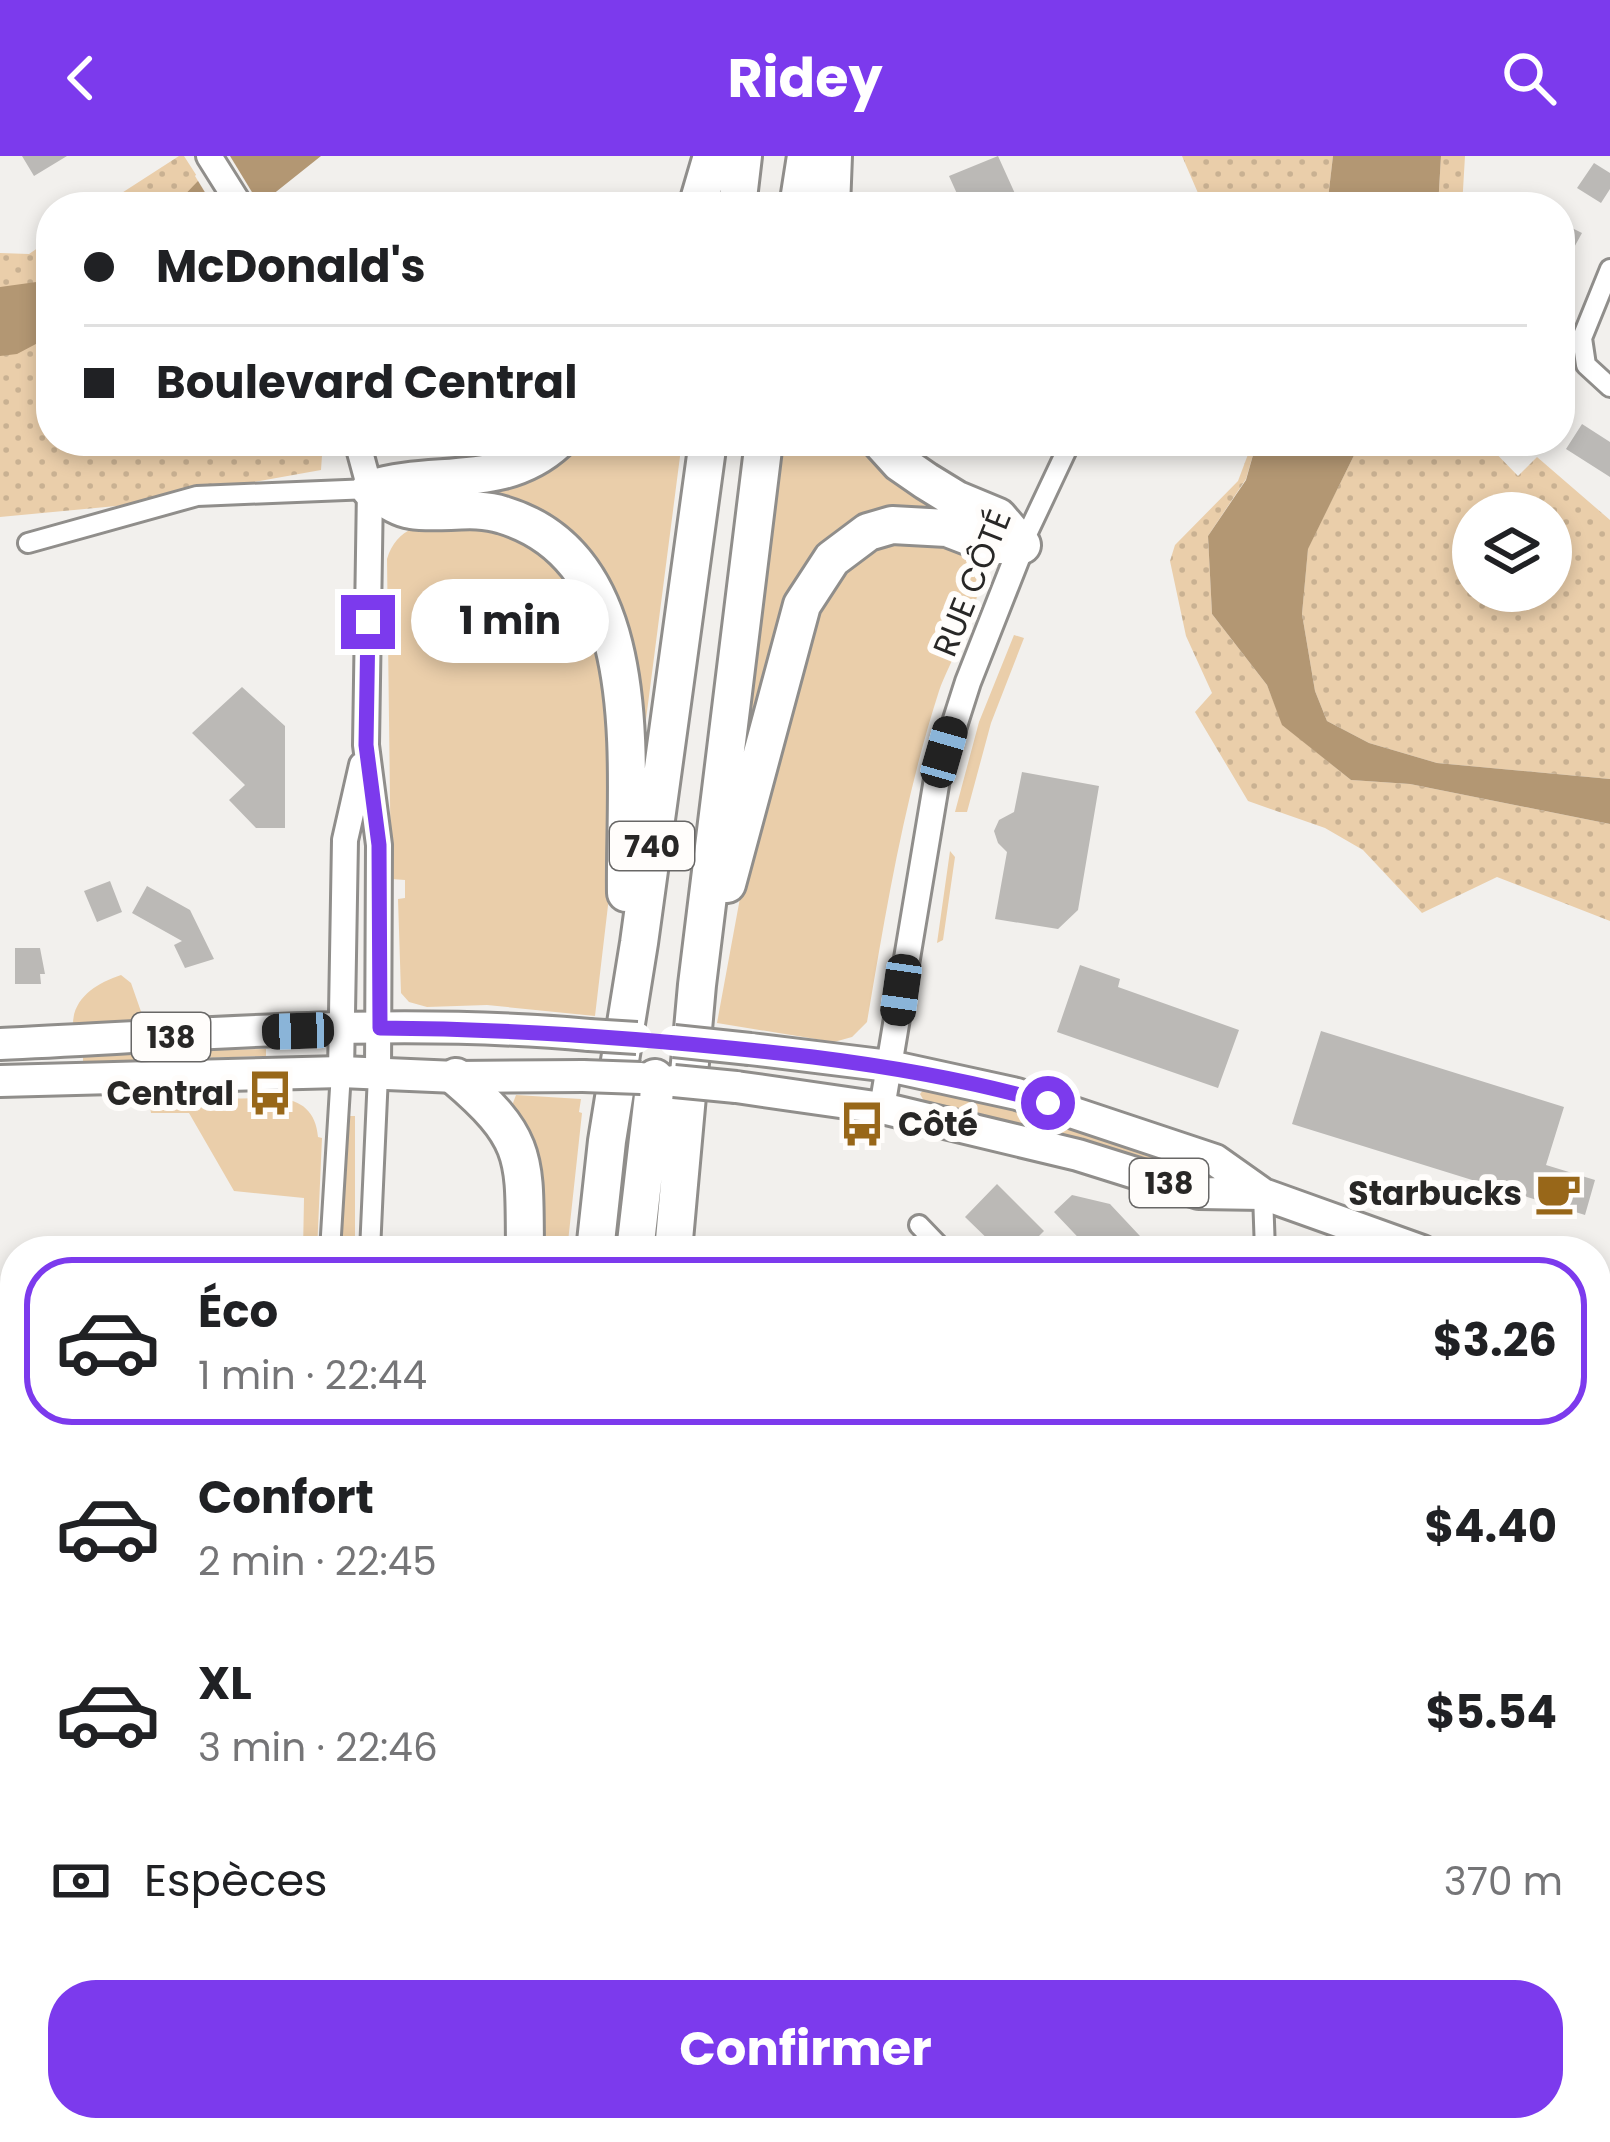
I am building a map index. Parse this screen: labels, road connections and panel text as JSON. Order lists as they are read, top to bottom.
{
  "streets": {
    "highway": ["740"],
    "main road": ["138"],
    "street": ["RUE CÔTÉ"]
  },
  "crossings": [
    ["RUE CÔTÉ", "138"]
  ],
  "places": {
    "bus stop": ["Central", "Côté"],
    "cafe": ["Starbucks"]
  },
  "page": {
    "header": "Ridey",
    "banner": ["McDonald's", "Boulevard Central"],
    "bubble": "1 min",
    "list": [
      {
        "name": "Éco",
        "note": "1 min · 22:44",
        "value": "$3.26"
      },
      {
        "name": "Confort",
        "note": "2 min · 22:45",
        "value": "$4.40"
      },
      {
        "name": "XL",
        "note": "3 min · 22:46",
        "value": "$5.54"
      }
    ],
    "pay": ["Espèces", "370 m"],
    "buttons": "Confirmer"
  }
}
